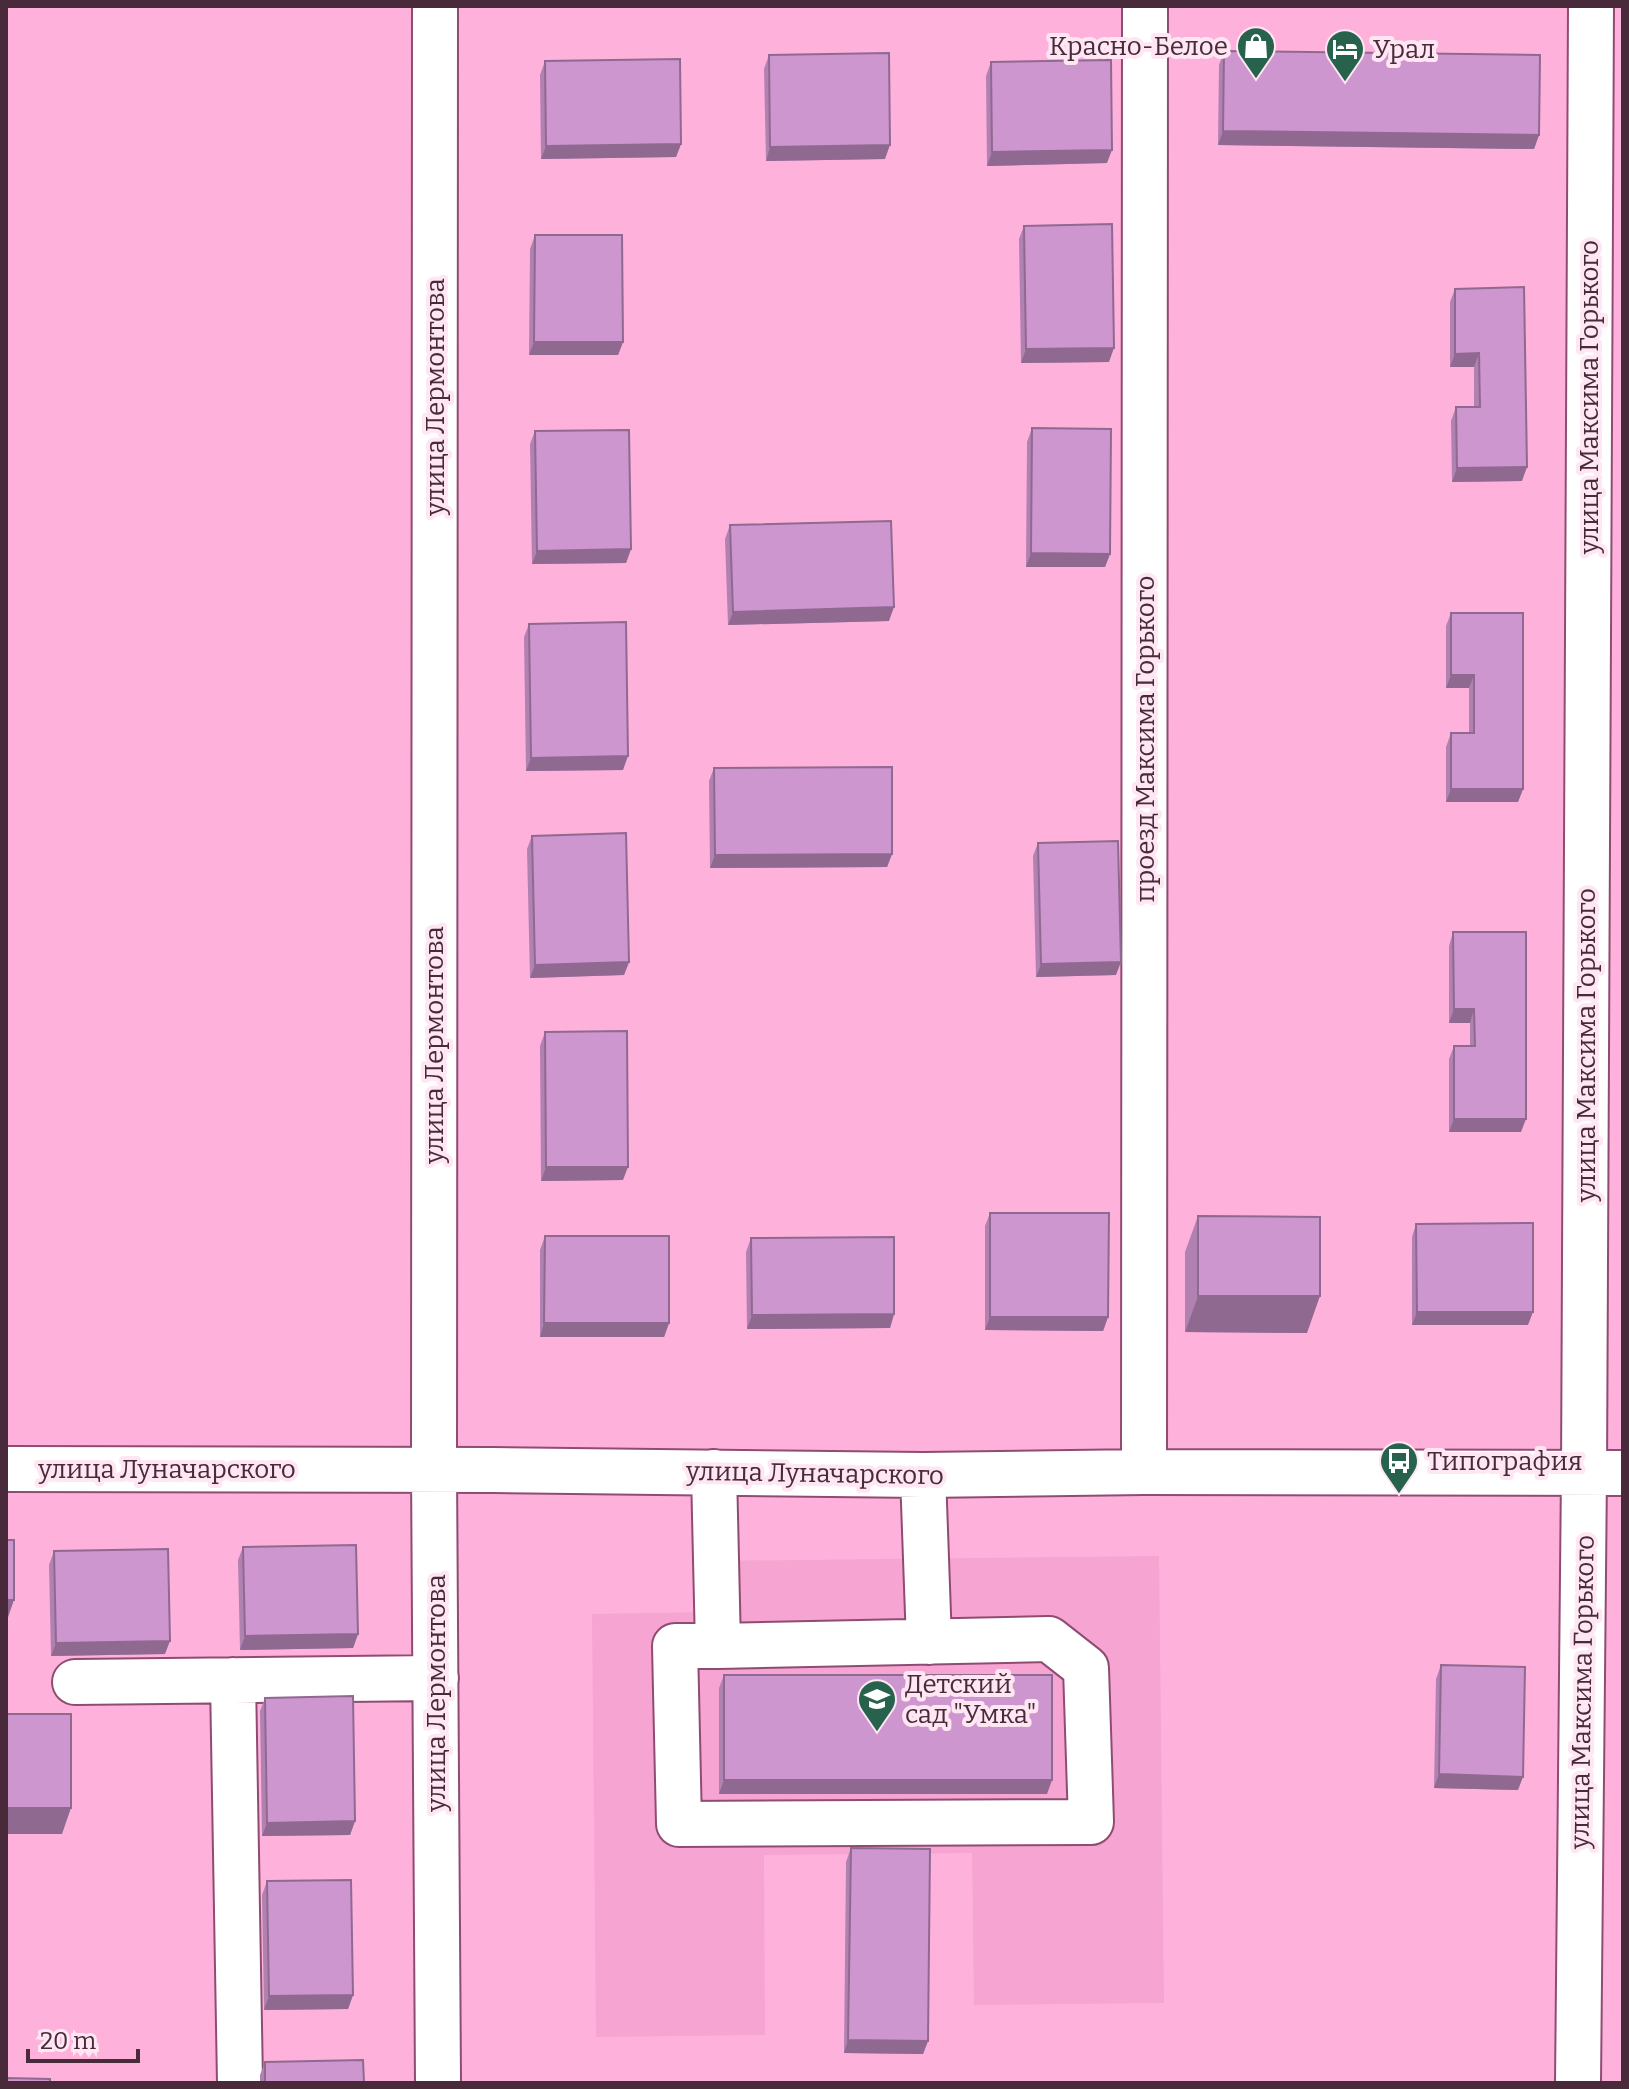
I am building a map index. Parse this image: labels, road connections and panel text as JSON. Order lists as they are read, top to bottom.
{
  "streets": {
    "street": [
      "улица Лермонтова",
      "улица Максима Горького",
      "проезд Максима Горького",
      "улица Луначарского"
    ]
  },
  "crossings": [
    ["улица Лермонтова", "улица Луначарского"],
    ["улица Максима Горького", "улица Луначарского"],
    ["проезд Максима Горького", "улица Луначарского"]
  ],
  "places": {
    "shop": ["Красно-Белое"],
    "hotel": ["Урал"],
    "bus stop": ["Типография"],
    "school or university": ["Детский сад \"Умка\""]
  },
  "scale_bar": "20 m"
}
